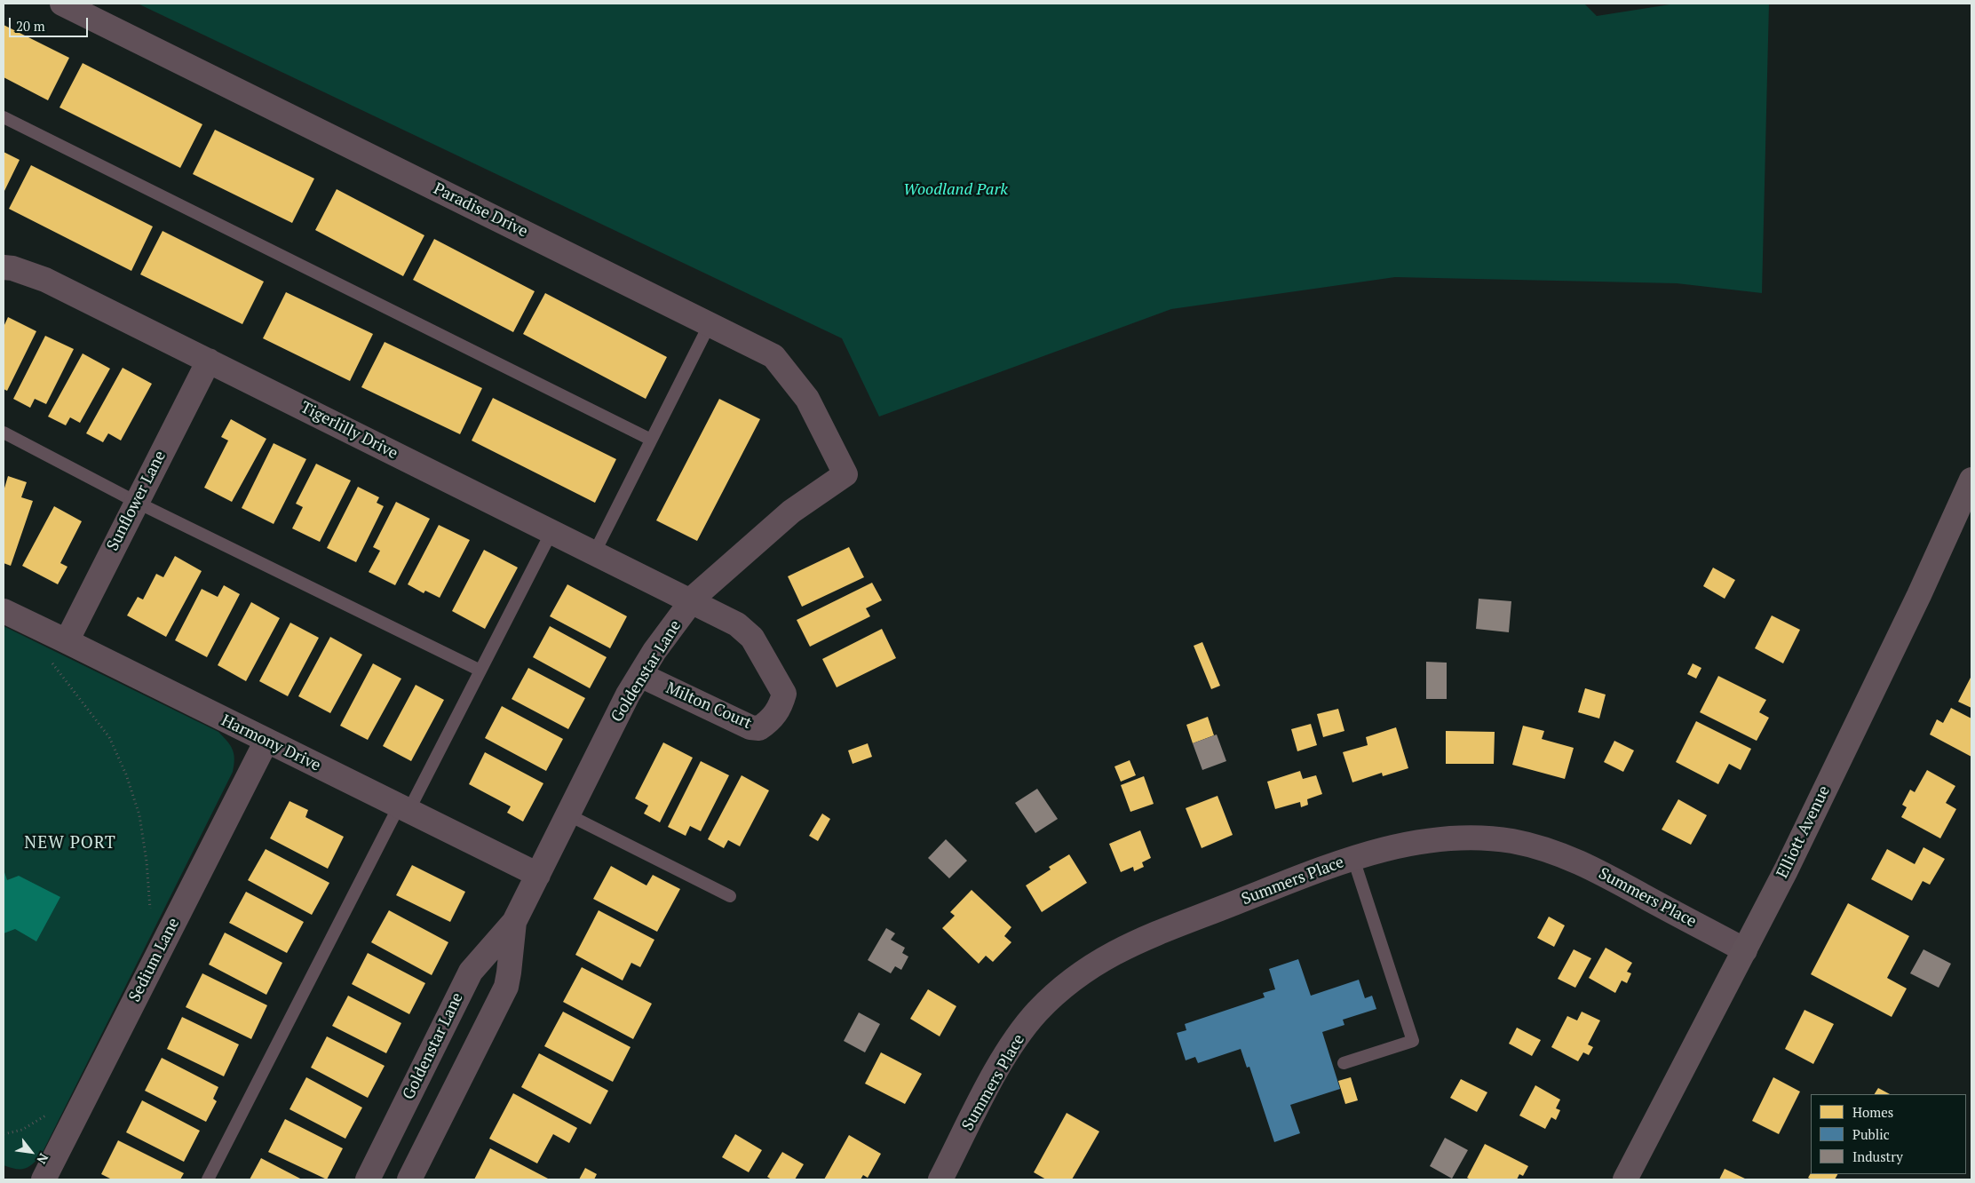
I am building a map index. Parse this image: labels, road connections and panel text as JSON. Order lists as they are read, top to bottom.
{
  "streets": {
    "street": [
      "Paradise Drive",
      "Tigerlilly Drive",
      "Sunflower Lane",
      "Goldenstar Lane",
      "Milton Court",
      "Harmony Drive",
      "Elliott Avenue",
      "Summers Place",
      "Sedium Lane"
    ]
  },
  "crossings": [
    ["Paradise Drive", "Goldenstar Lane"],
    ["Tigerlilly Drive", "Sunflower Lane"],
    ["Tigerlilly Drive", "Goldenstar Lane"],
    ["Tigerlilly Drive", "Milton Court"],
    ["Sunflower Lane", "Harmony Drive"],
    ["Goldenstar Lane", "Milton Court"],
    ["Goldenstar Lane", "Harmony Drive"],
    ["Harmony Drive", "Sedium Lane"],
    ["Elliott Avenue", "Summers Place"]
  ],
  "districts": ["NEW PORT"],
  "parks": ["Woodland Park"],
  "legend": ["Homes", "Public", "Industry"],
  "scale_bar": "20 m",
  "north": "bottom right"
}
